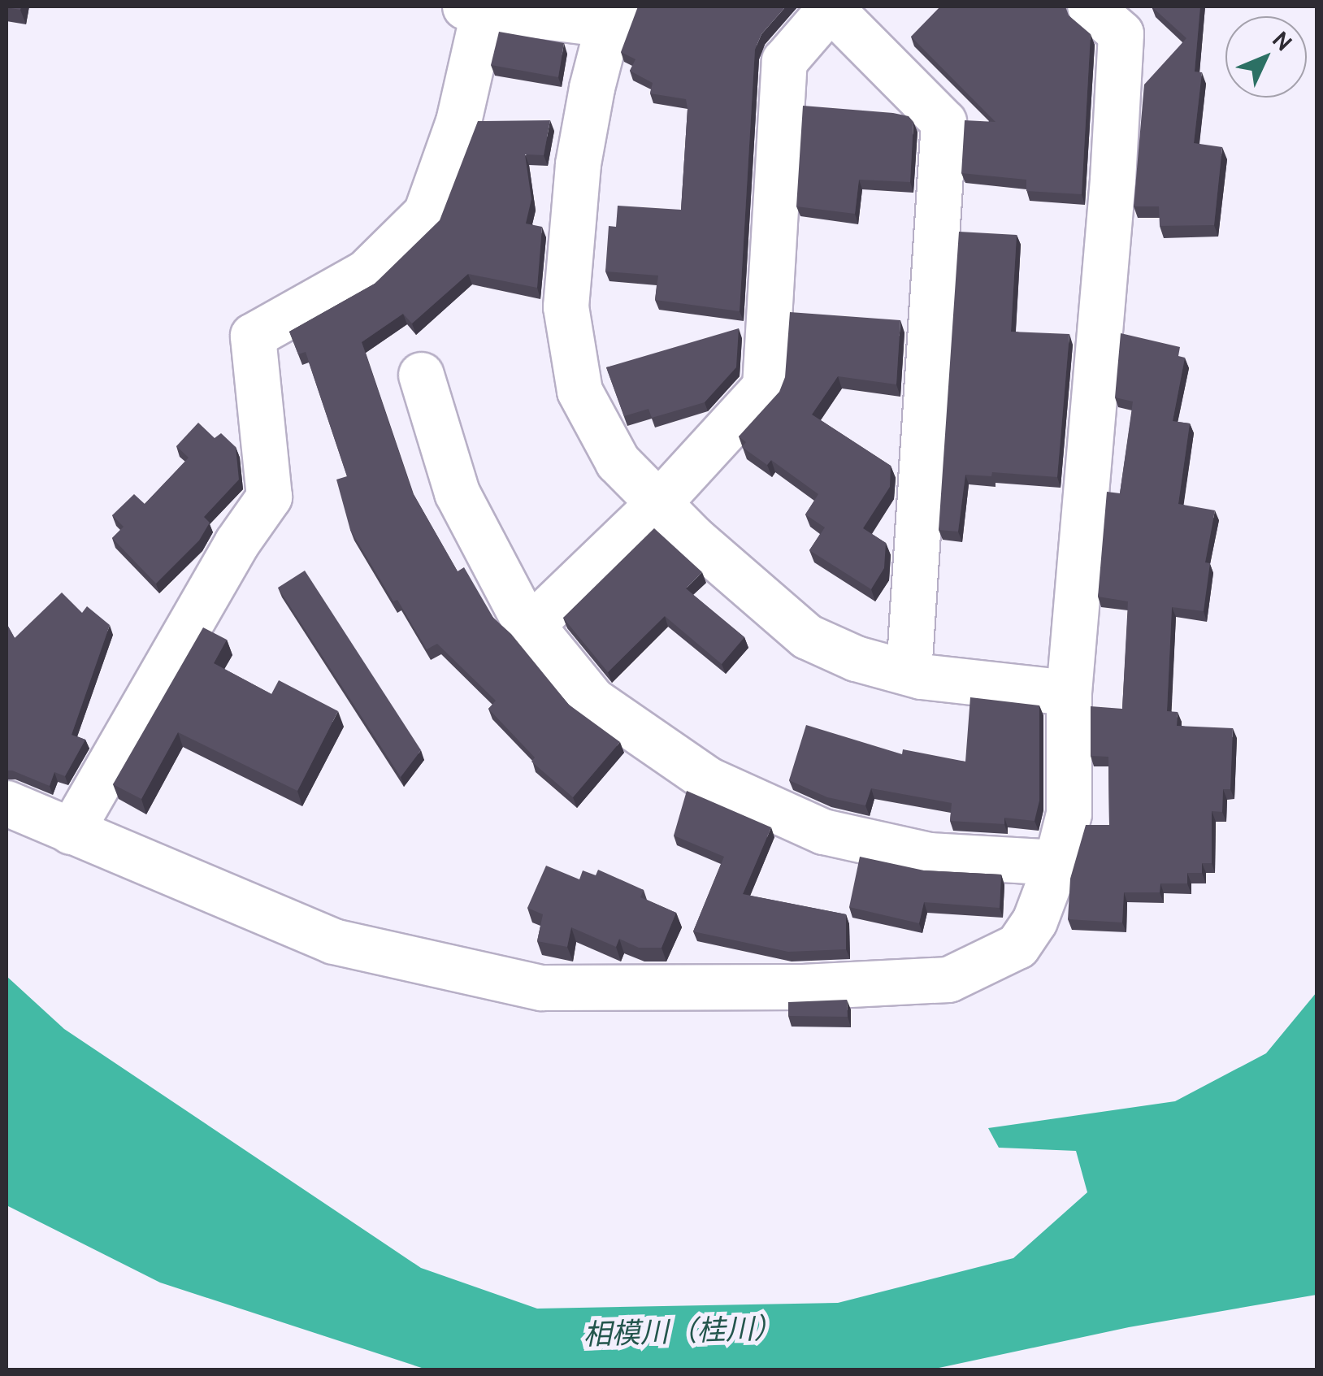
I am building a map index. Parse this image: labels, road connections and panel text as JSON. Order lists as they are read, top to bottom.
{
  "water": ["相模川（桂川）"],
  "north": "top right"
}
